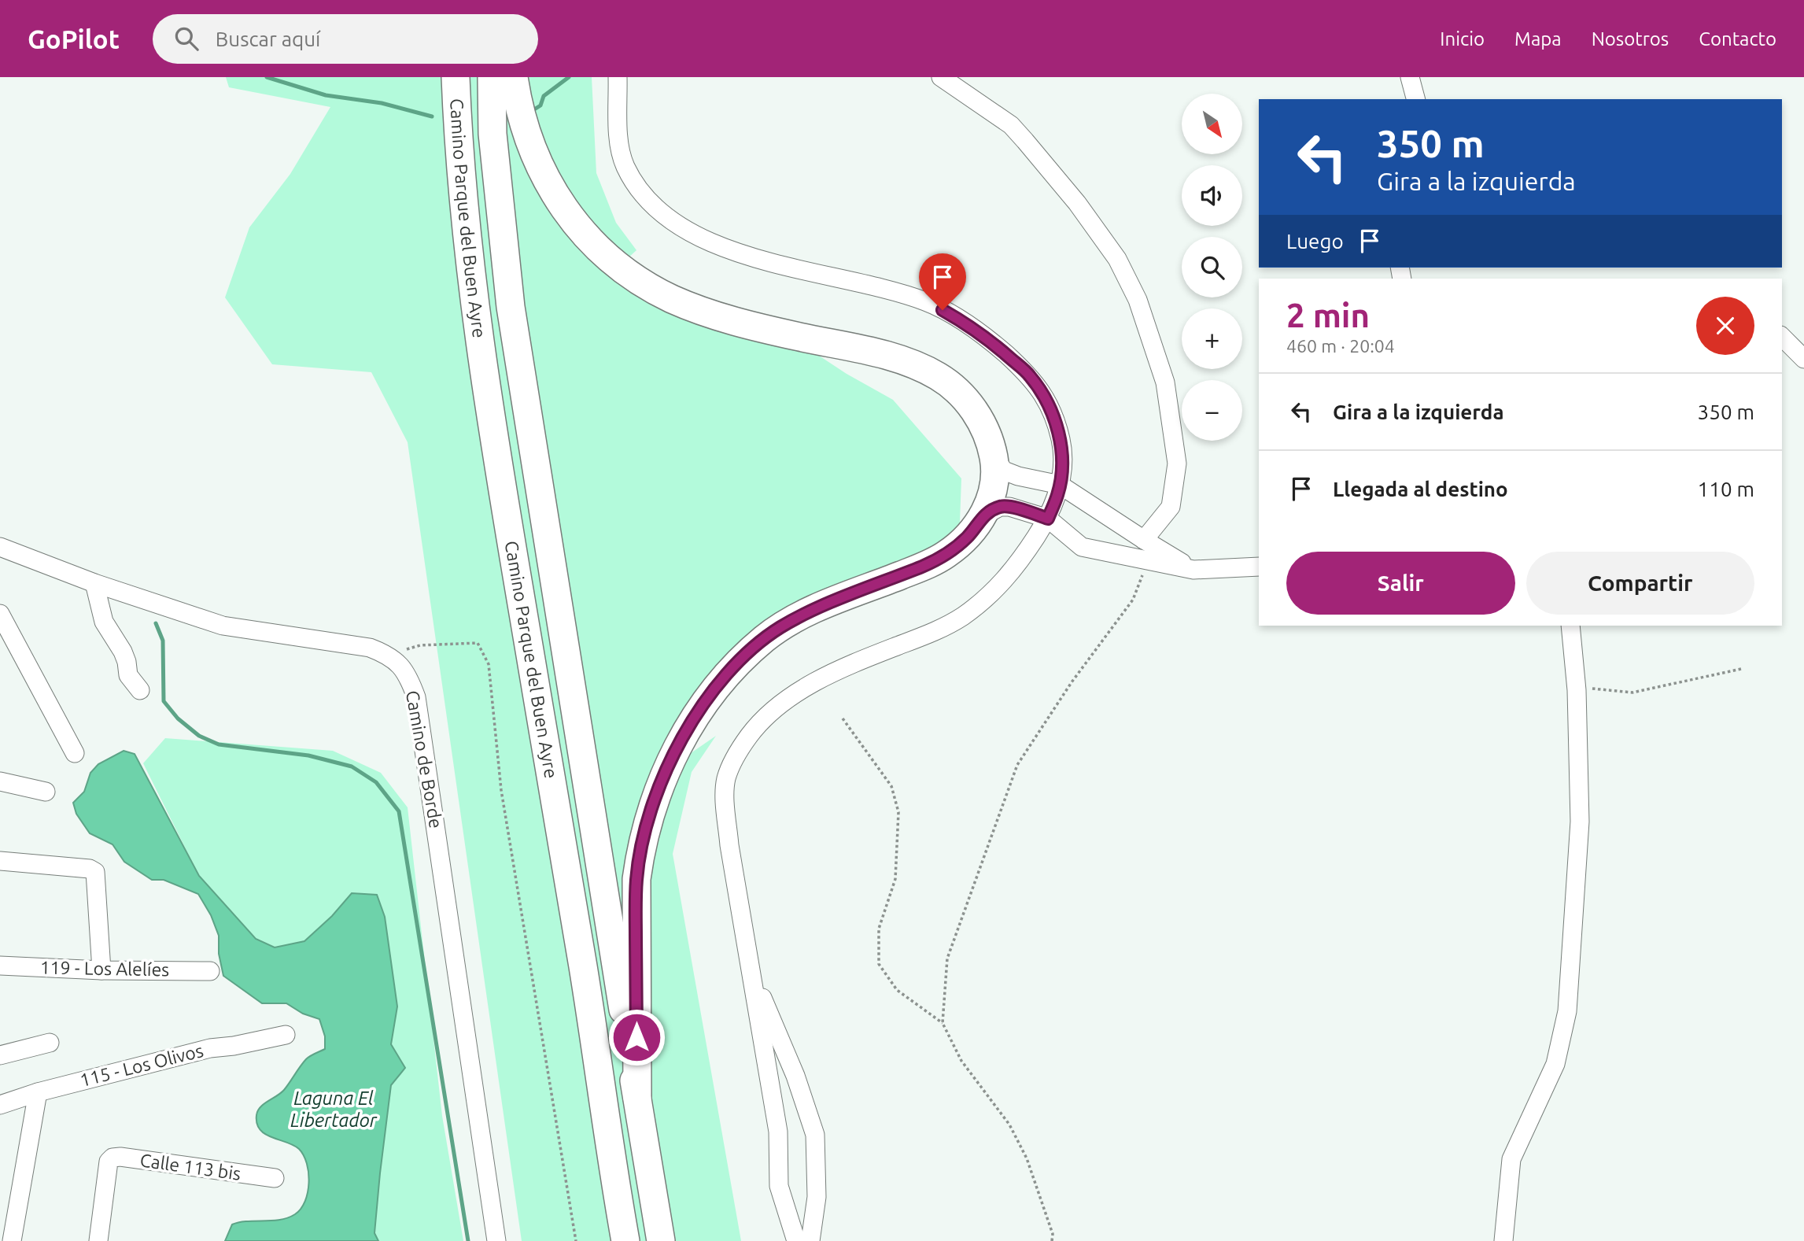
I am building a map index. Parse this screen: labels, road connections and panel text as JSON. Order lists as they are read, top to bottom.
{
  "streets": {
    "highway": ["Camino Parque del Buen Ayre"],
    "street": [
      "Camino de Borde",
      "119 - Los Alelíes",
      "115 - Los Olivos",
      "Calle 113 bis"
    ]
  },
  "water": ["Laguna El Libertador"],
  "north": "bottom right",
  "page": {
    "header": "GoPilot",
    "search": "Buscar aquí",
    "nav": [
      "Inicio",
      "Mapa",
      "Nosotros",
      "Contacto"
    ],
    "map_buttons": ["+", "−"],
    "turn": ["350 m", "Gira a la izquierda"],
    "then": "Luego",
    "heading": ["2 min", "460 m · 20:04"],
    "list": [
      {
        "name": "Gira a la izquierda",
        "value": "350 m"
      },
      {
        "name": "Llegada al destino",
        "value": "110 m"
      }
    ],
    "buttons": ["Salir", "Compartir"]
  }
}
